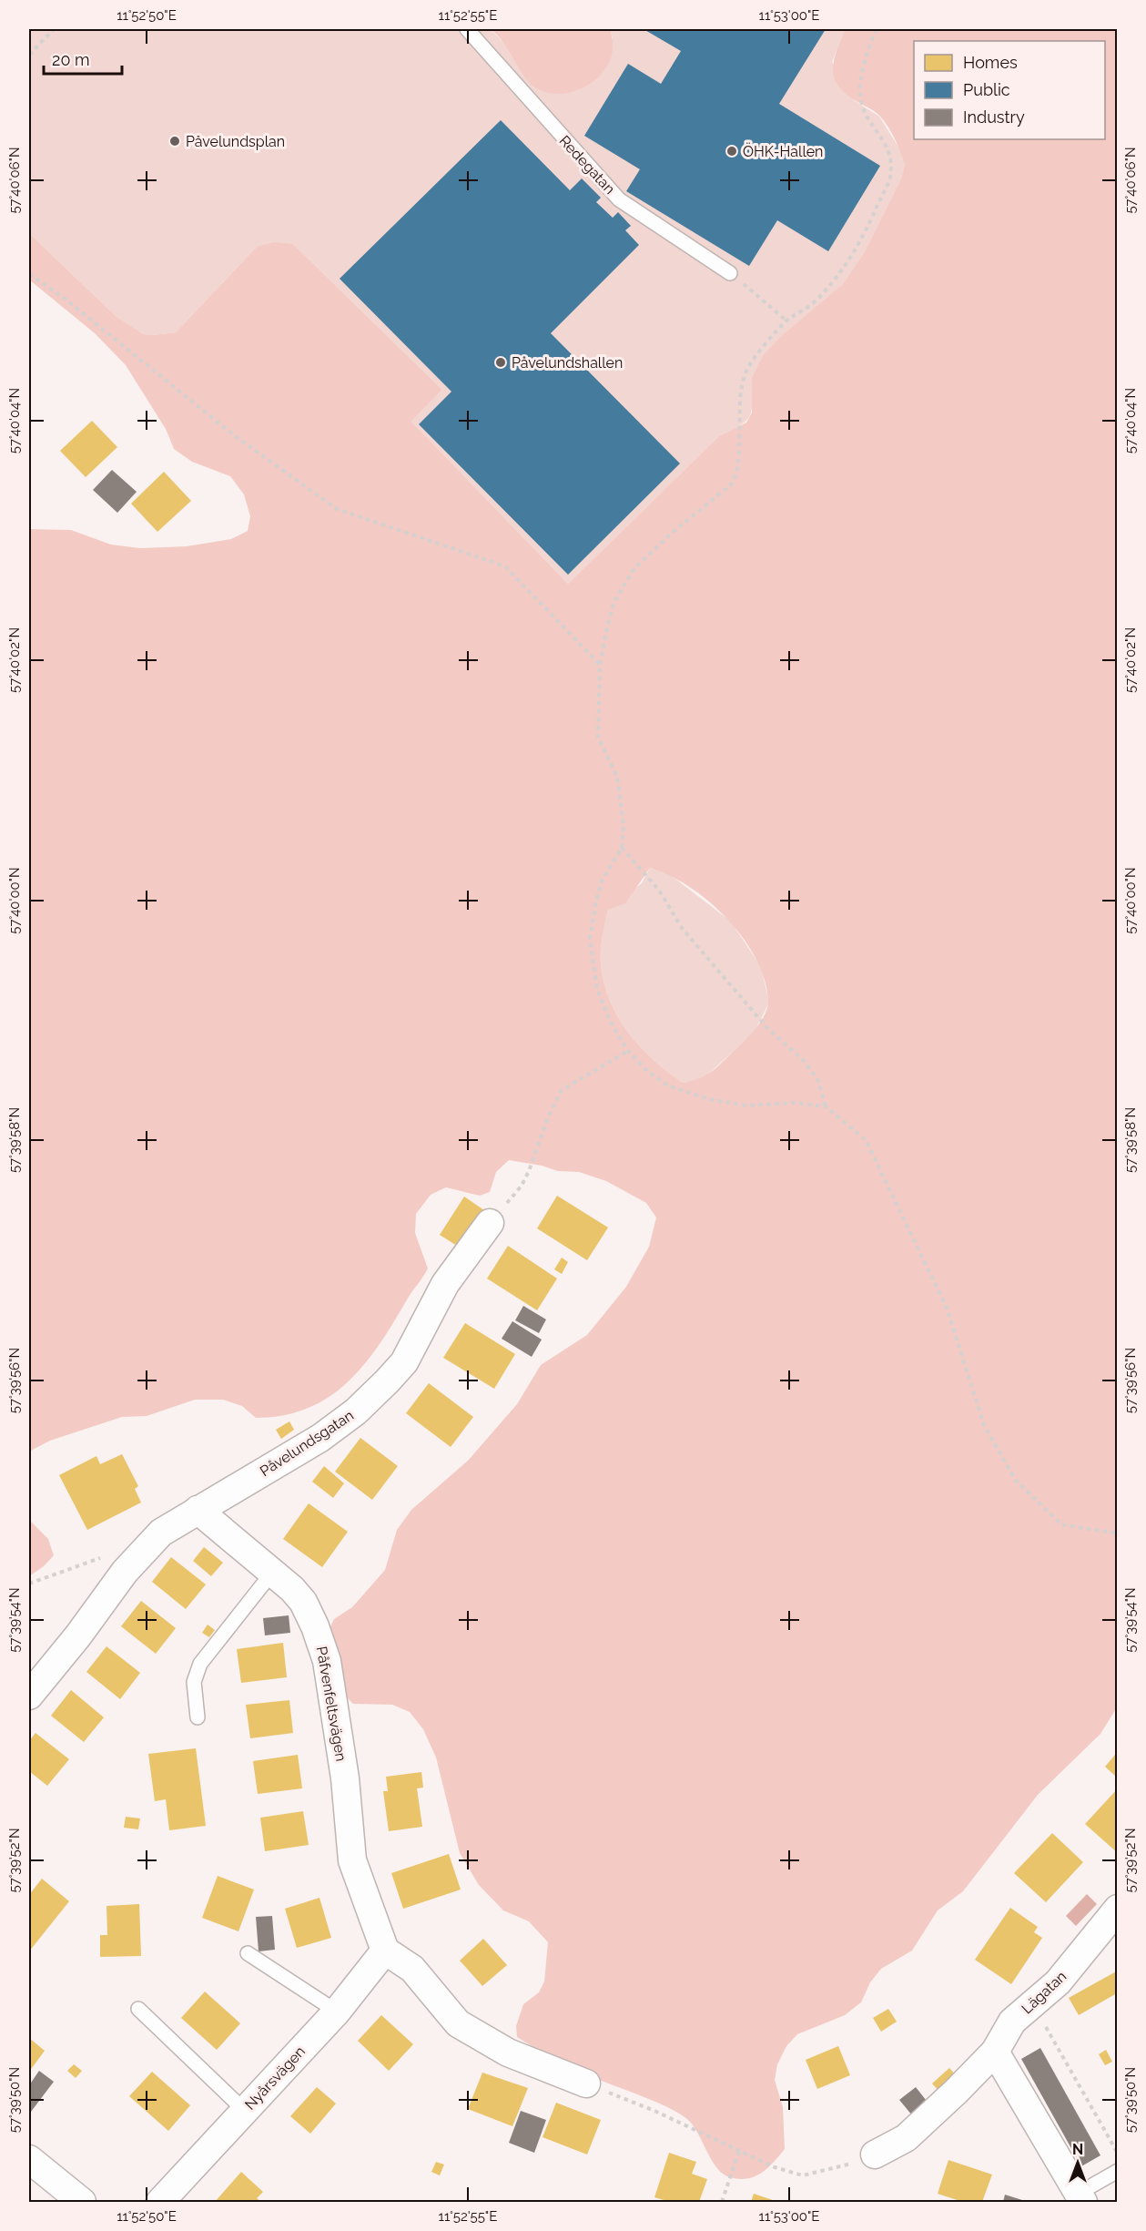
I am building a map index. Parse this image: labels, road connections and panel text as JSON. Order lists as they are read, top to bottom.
{
  "streets": {
    "street": [
      "Påvelundsgatan",
      "Påfvenfeltsvägen",
      "Lägatan",
      "Nyårsvägen"
    ],
    "lane": ["Redegatan"]
  },
  "crossings": [
    ["Påvelundsgatan", "Påfvenfeltsvägen"],
    ["Påfvenfeltsvägen", "Nyårsvägen"]
  ],
  "places": ["Påvelundsplan", "ÖHK-Hallen", "Påvelundshallen"],
  "legend": ["Homes", "Public", "Industry"],
  "scale_bar": "20 m",
  "north": "top",
  "coordinates": [
    "11°52'50\"E",
    "11°52'55\"E",
    "11°53'00\"E",
    "57°40'06\"N",
    "57°40'04\"N",
    "57°40'02\"N",
    "57°40'00\"N",
    "57°39'58\"N",
    "57°39'56\"N",
    "57°39'54\"N",
    "57°39'52\"N",
    "57°39'50\"N"
  ]
}
